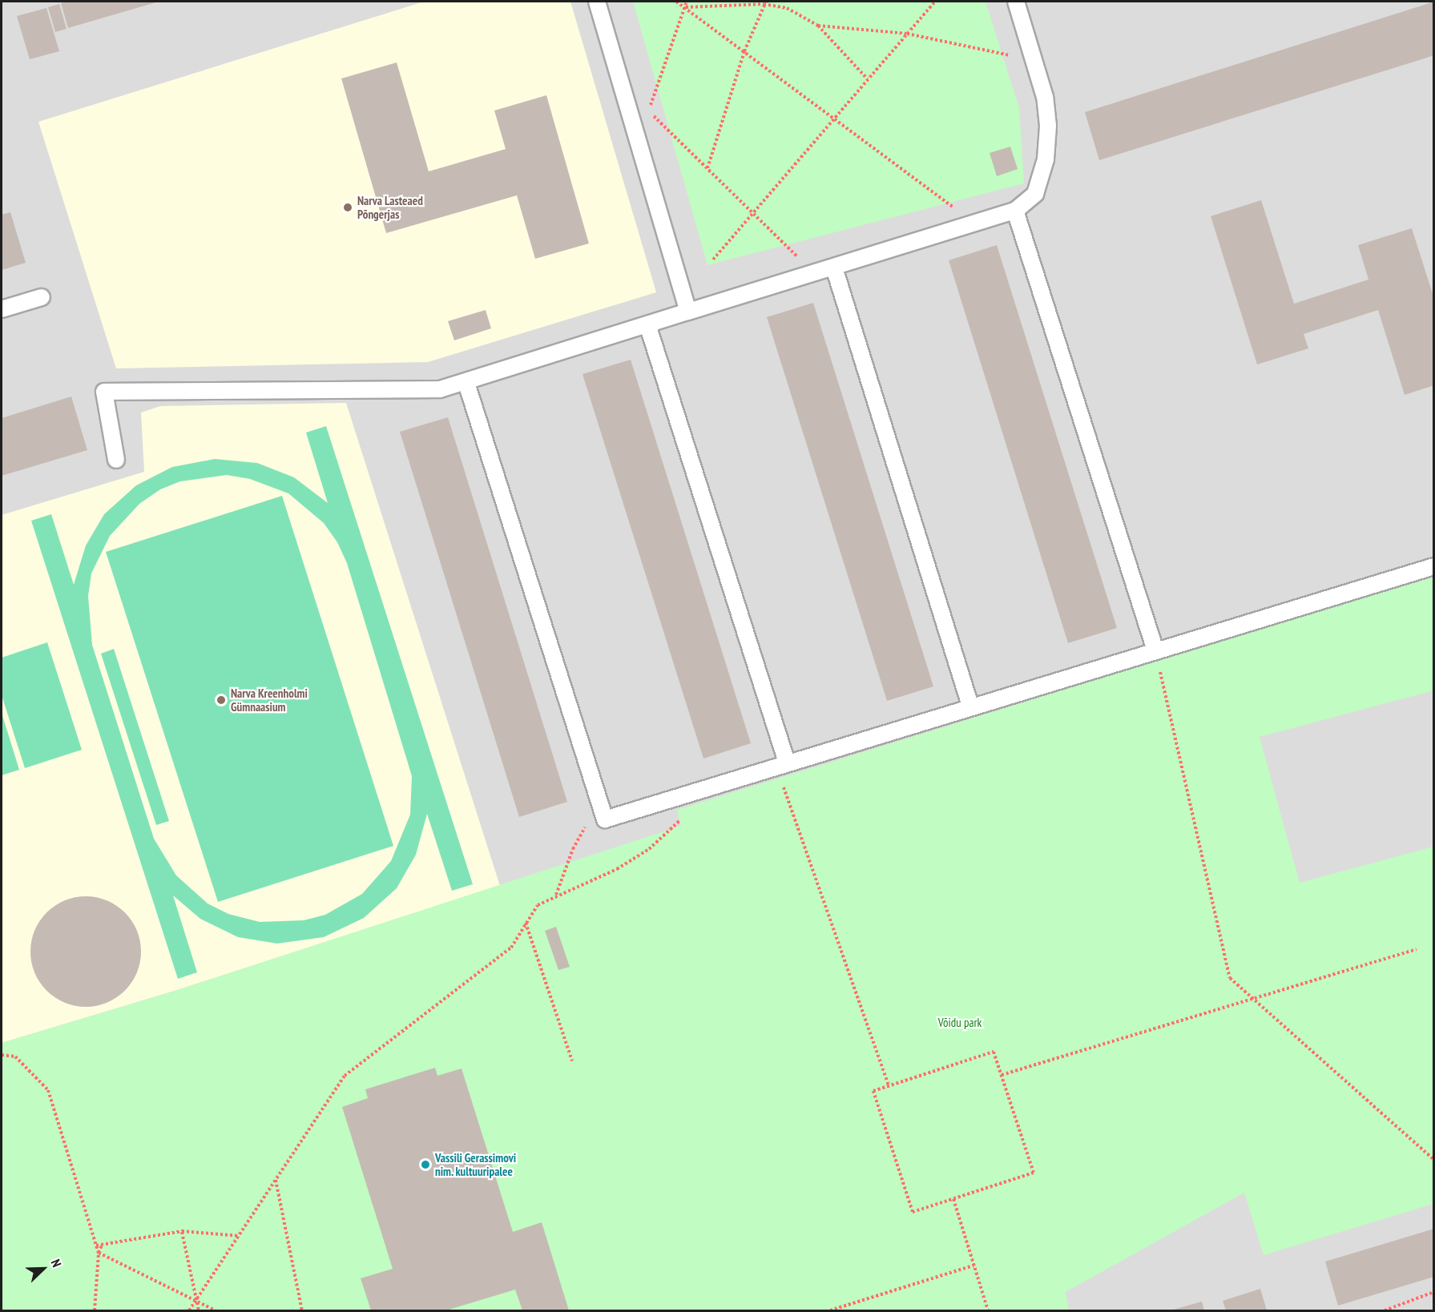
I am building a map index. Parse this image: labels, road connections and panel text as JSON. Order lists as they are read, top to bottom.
{
  "parks": ["Võidu park"],
  "places": ["Narva Lasteaed Põngerjas", "Narva Kreenholmi Gümnaasium", "Vassili Gerassimovi nim. kultuuripalee"],
  "north": "top right"
}
